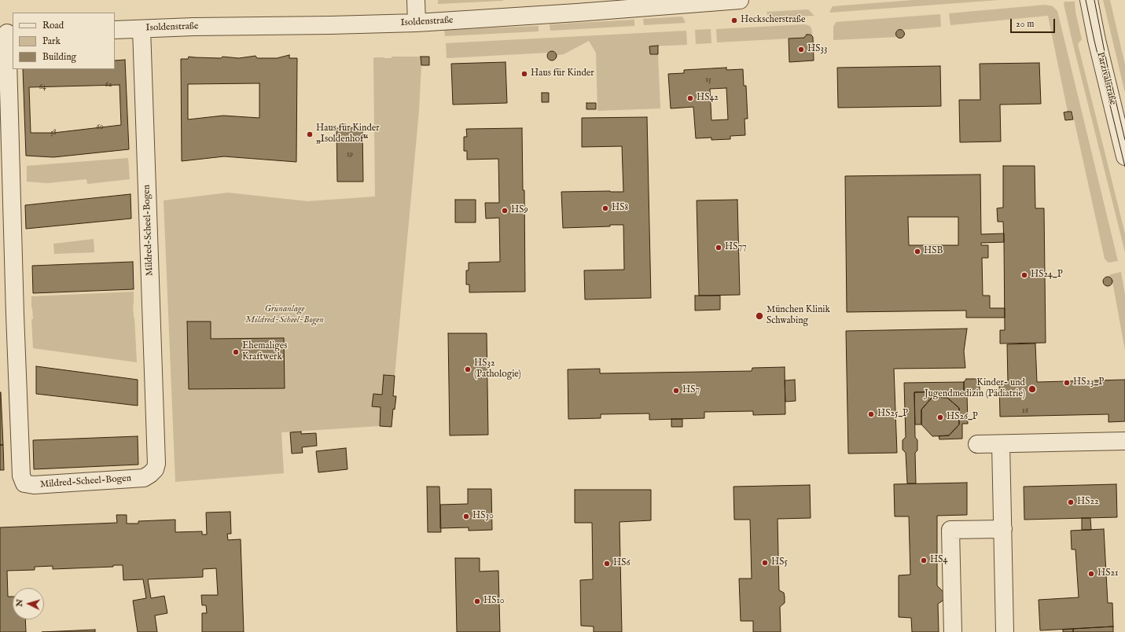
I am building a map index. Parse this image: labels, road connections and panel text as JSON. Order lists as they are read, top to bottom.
{
  "streets": {
    "street": ["Isoldenstraße", "Parzivalstraße", "Mildred-Scheel-Bogen"]
  },
  "crossings": [
    ["Isoldenstraße", "Mildred-Scheel-Bogen"]
  ],
  "parks": ["Grünanlage Mildred-Scheel-Bogen"],
  "places": [
    "Heckscherstraße",
    "HS33",
    "Haus für Kinder",
    "HS42",
    "Haus für Kinder „Isoldenhof“",
    "HS8",
    "HS9",
    "HS77",
    "HSB",
    "HS24_P",
    "München Klinik Schwabing",
    "Ehemaliges Kraftwerk",
    "HS32 (Pathologie)",
    "HS23_P",
    "Kinder- und Jugendmedizin (Pädiatrie)",
    "HS7",
    "HS25_P",
    "HS26_P",
    "HS22",
    "HS30",
    "HS4",
    "HS5",
    "HS6",
    "HS21",
    "HS10"
  ],
  "house_numbers": [
    "15",
    "62",
    "64",
    "60",
    "58",
    "19",
    "16"
  ],
  "legend": ["Road", "Park", "Building"],
  "scale_bar": "20 m",
  "north": "left"
}
